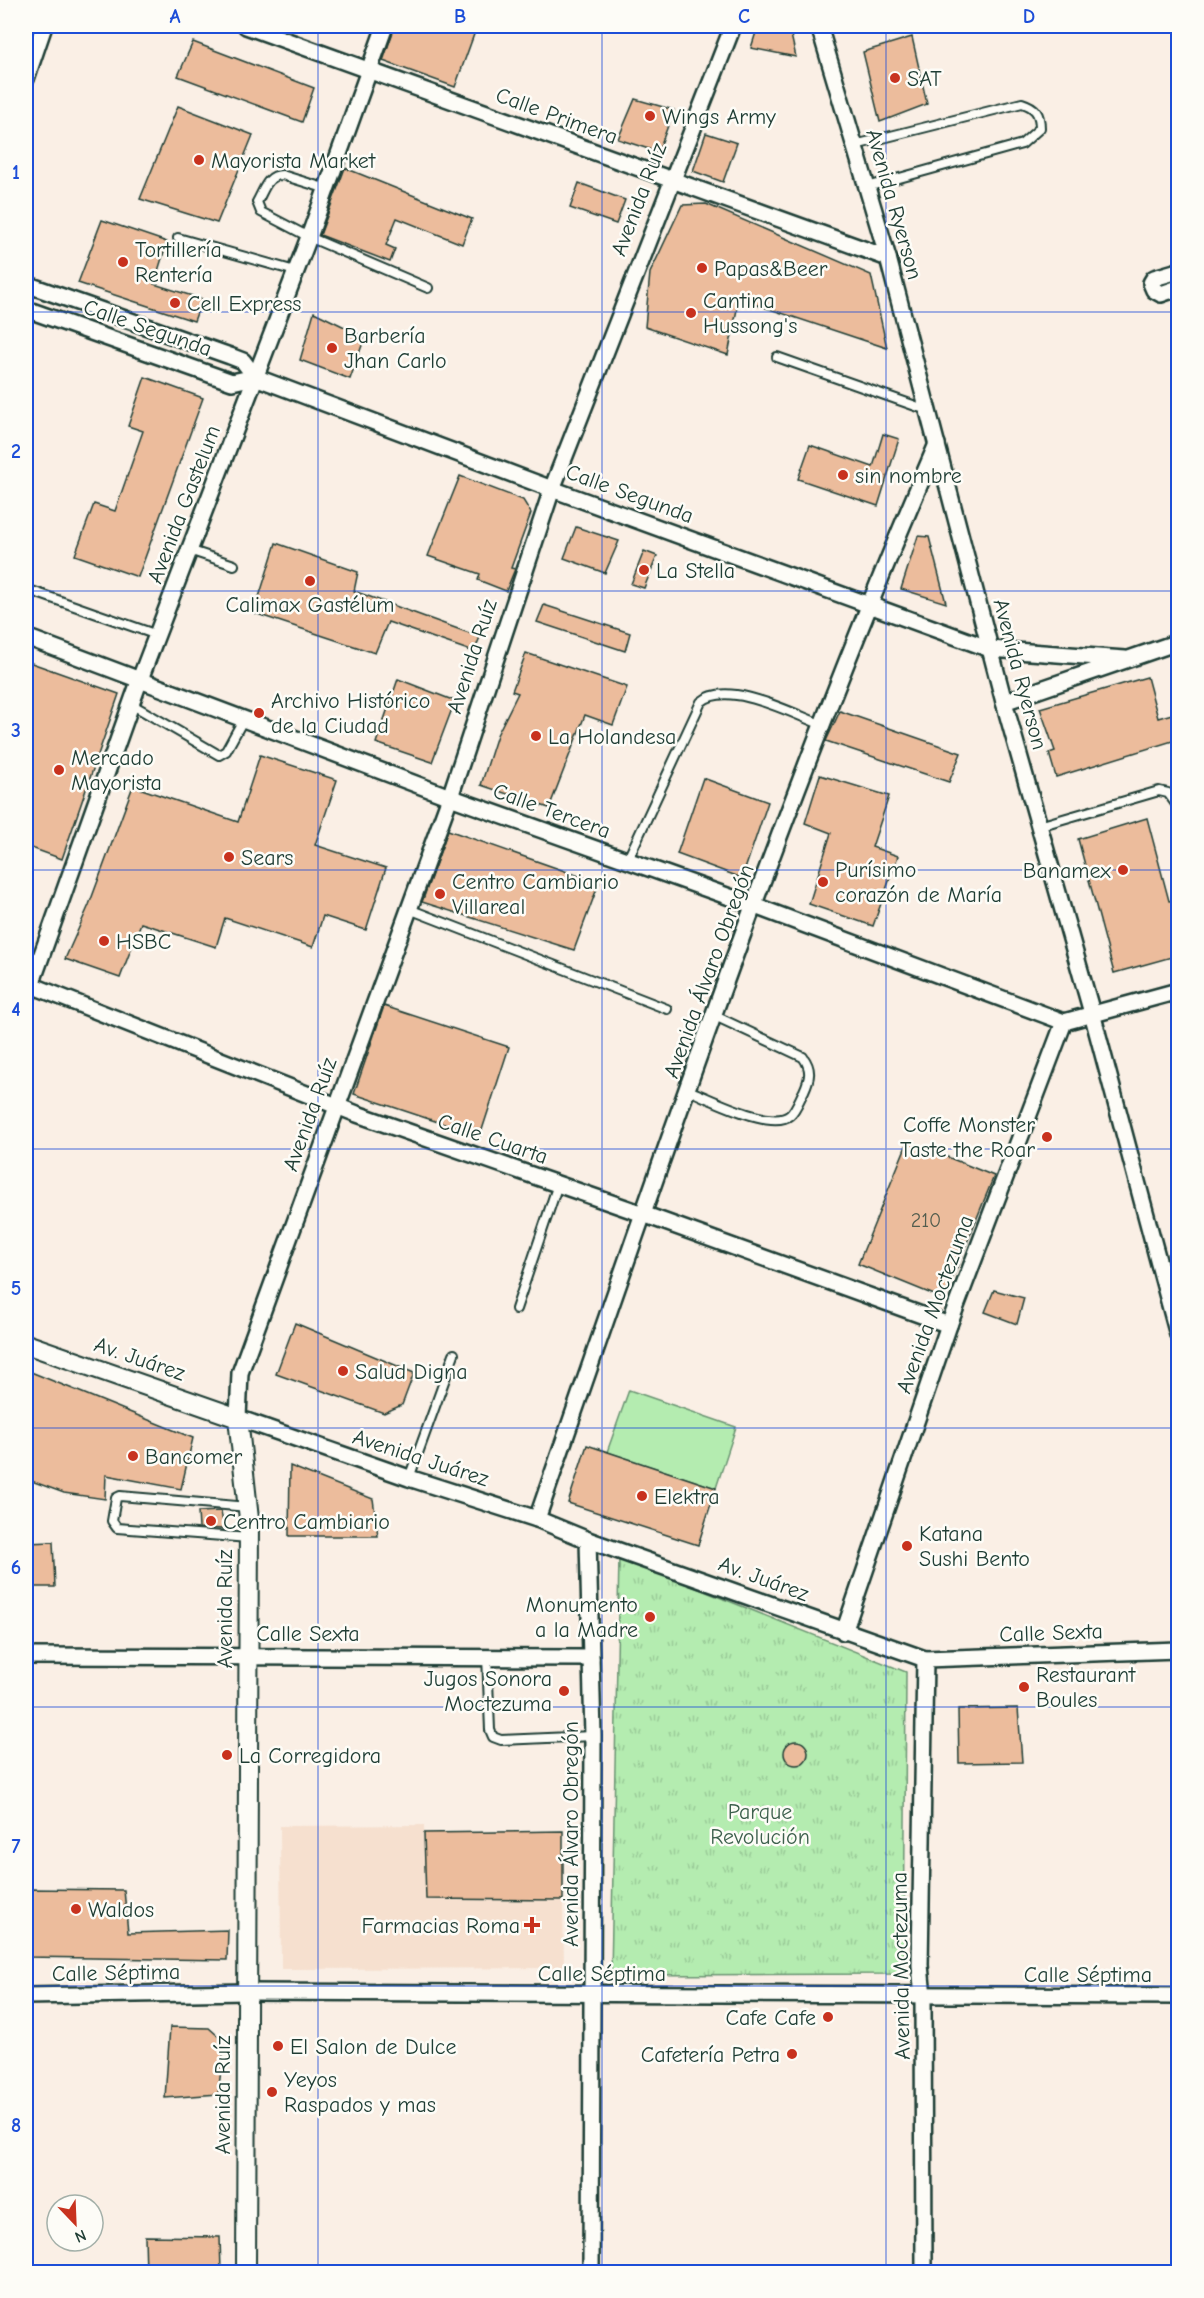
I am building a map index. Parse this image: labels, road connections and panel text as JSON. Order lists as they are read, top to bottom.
{
  "streets": {
    "street": [
      "Calle Primera",
      "Avenida Ruíz",
      "Avenida Ryerson",
      "Calle Segunda",
      "Avenida Gastelum",
      "Calle Tercera",
      "Avenida Álvaro Obregón",
      "Calle Cuarta",
      "Avenida Moctezuma",
      "Av. Juárez",
      "Avenida Juárez",
      "Calle Sexta",
      "Calle Séptima"
    ]
  },
  "crossings": [
    ["Calle Primera", "Avenida Ruíz"],
    ["Calle Primera", "Avenida Ryerson"],
    ["Calle Primera", "Avenida Gastelum"],
    ["Avenida Ruíz", "Calle Segunda"],
    ["Avenida Ruíz", "Calle Tercera"],
    ["Avenida Ruíz", "Calle Cuarta"],
    ["Avenida Ruíz", "Av. Juárez"],
    ["Avenida Ruíz", "Avenida Juárez"],
    ["Avenida Ruíz", "Calle Sexta"],
    ["Avenida Ruíz", "Calle Séptima"],
    ["Avenida Ryerson", "Calle Segunda"],
    ["Avenida Ryerson", "Avenida Álvaro Obregón"],
    ["Calle Segunda", "Avenida Gastelum"],
    ["Calle Segunda", "Avenida Álvaro Obregón"],
    ["Avenida Gastelum", "Calle Tercera"],
    ["Avenida Gastelum", "Calle Cuarta"],
    ["Calle Tercera", "Avenida Álvaro Obregón"],
    ["Calle Tercera", "Avenida Moctezuma"],
    ["Avenida Álvaro Obregón", "Calle Cuarta"],
    ["Avenida Álvaro Obregón", "Av. Juárez"],
    ["Avenida Álvaro Obregón", "Avenida Juárez"],
    ["Avenida Álvaro Obregón", "Calle Sexta"],
    ["Avenida Álvaro Obregón", "Calle Séptima"],
    ["Calle Cuarta", "Avenida Moctezuma"],
    ["Avenida Moctezuma", "Av. Juárez"],
    ["Avenida Moctezuma", "Calle Sexta"],
    ["Avenida Moctezuma", "Calle Séptima"],
    ["Av. Juárez", "Avenida Juárez"],
    ["Av. Juárez", "Calle Sexta"]
  ],
  "parks": ["Parque Revolución"],
  "places": {
    "other": [
      "SAT",
      "Wings Army",
      "Mayorista Market",
      "Tortillería Rentería",
      "Papas&Beer",
      "Cell Express",
      "Cantina Hussong's",
      "Barbería Jhan Carlo",
      "sin nombre",
      "La Stella",
      "Calimax Gastélum",
      "Archivo Histórico de la Ciudad",
      "La Holandesa",
      "Mercado Mayorista",
      "Sears",
      "Banamex",
      "Purísimo corazón de María",
      "Centro Cambiario Villareal",
      "HSBC",
      "Coffe Monster Taste the Roar",
      "Salud Digna",
      "Bancomer",
      "Elektra",
      "Centro Cambiario",
      "Katana Sushi Bento",
      "Monumento a la Madre",
      "Restaurant Boules",
      "Jugos Sonora Moctezuma",
      "La Corregidora",
      "Waldos",
      "Cafe Cafe",
      "El Salon de Dulce",
      "Cafetería Petra",
      "Yeyos Raspados y mas"
    ],
    "health": ["Farmacias Roma"]
  },
  "house_numbers": ["210"],
  "north": "bottom right",
  "grid": {
    "columns": [
      "A",
      "B",
      "C",
      "D"
    ],
    "rows": [
      "1",
      "2",
      "3",
      "4",
      "5",
      "6",
      "7",
      "8"
    ]
  }
}
